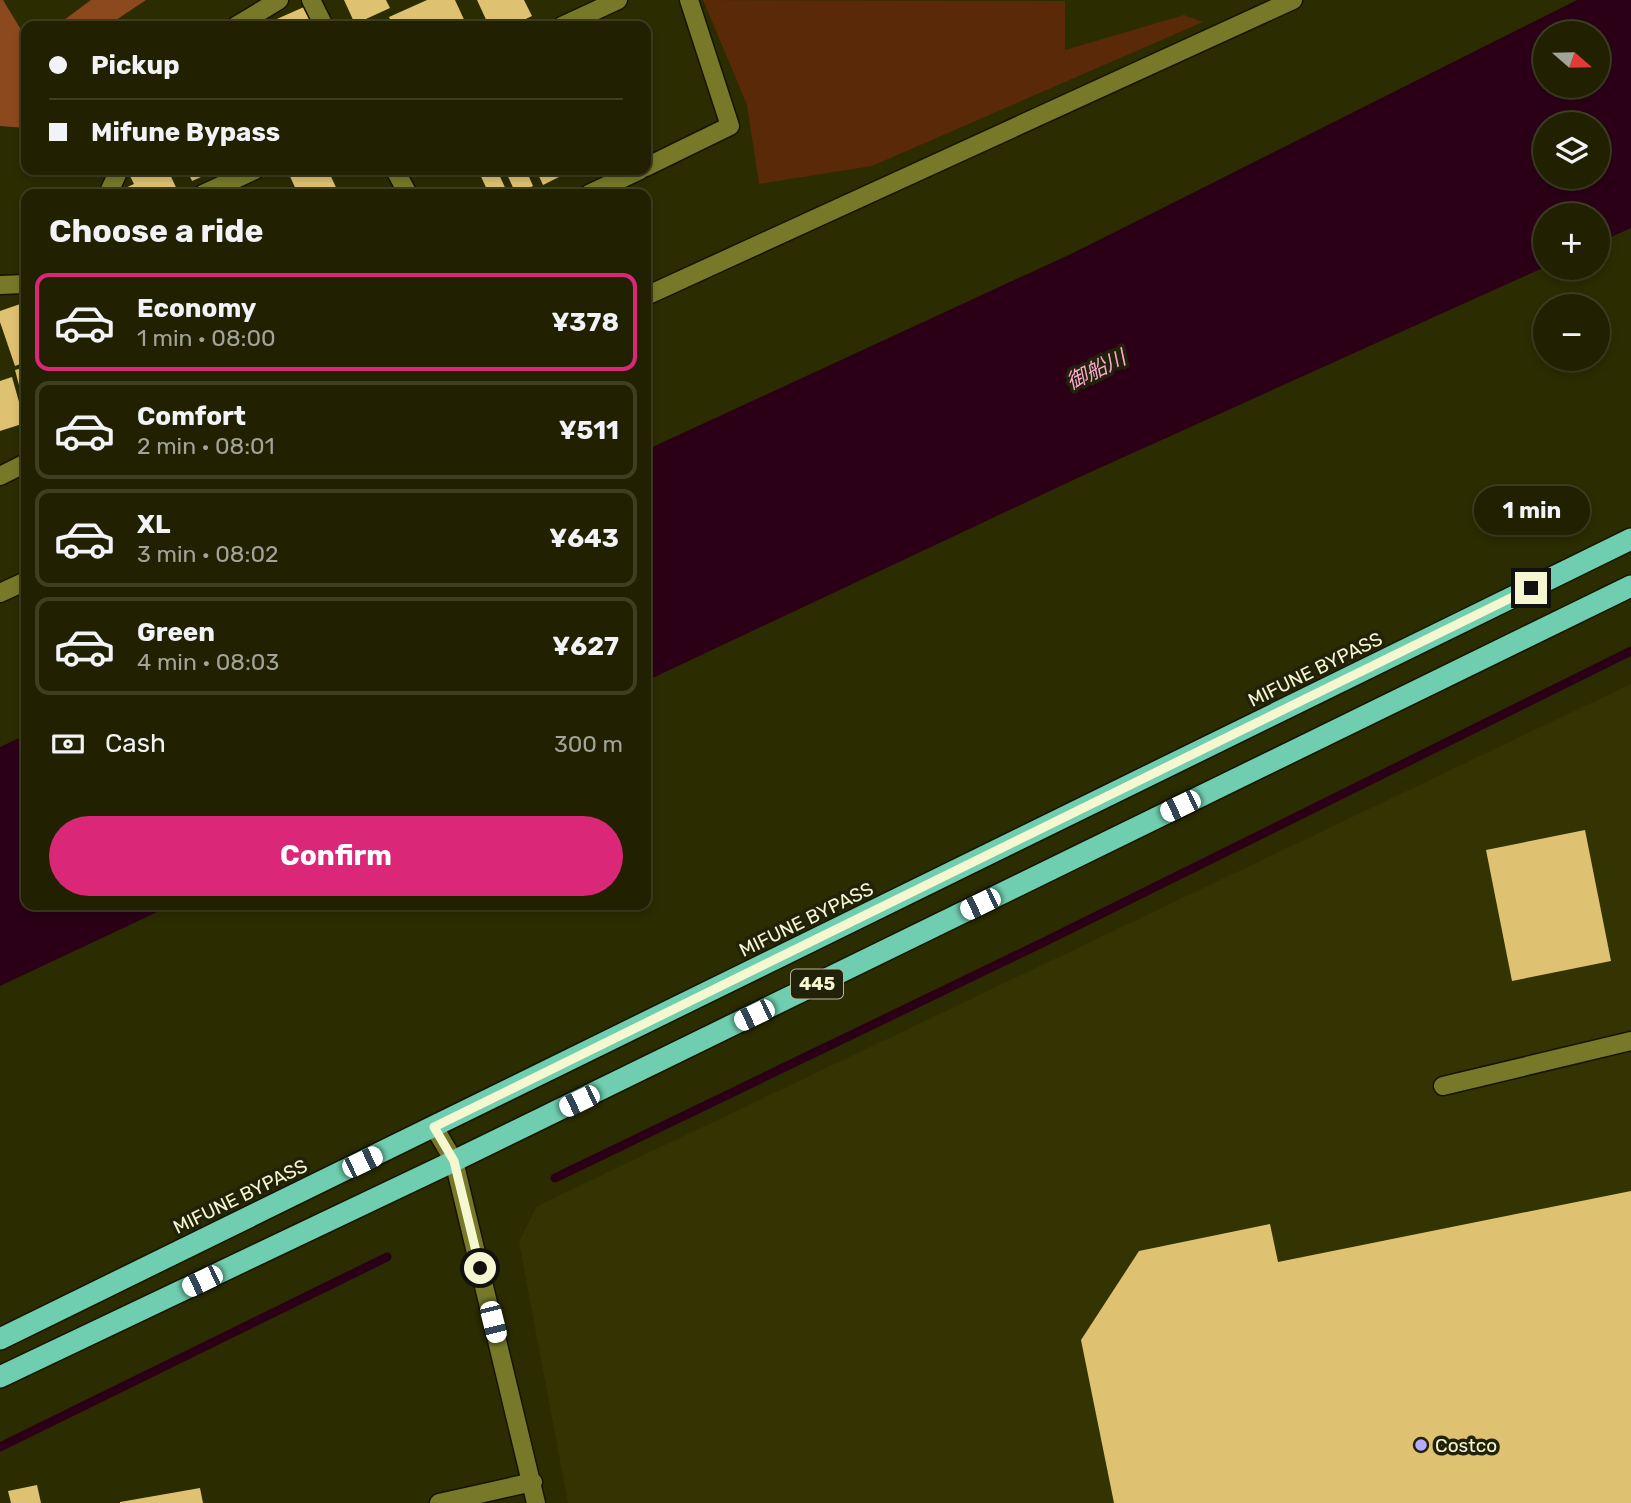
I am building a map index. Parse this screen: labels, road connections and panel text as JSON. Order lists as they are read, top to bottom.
{
  "streets": {
    "highway": ["MIFUNE BYPASS", "445"]
  },
  "water": ["御船川"],
  "places": ["Costco"],
  "north": "right",
  "page": {
    "map_buttons": ["+", "−"],
    "banner": ["Pickup", "Mifune Bypass"],
    "heading": "Choose a ride",
    "list": [
      {
        "name": "Economy",
        "note": "1 min · 08:00",
        "value": "¥378"
      },
      {
        "name": "Comfort",
        "note": "2 min · 08:01",
        "value": "¥511"
      },
      {
        "name": "XL",
        "note": "3 min · 08:02",
        "value": "¥643"
      },
      {
        "name": "Green",
        "note": "4 min · 08:03",
        "value": "¥627"
      }
    ],
    "bubble": "1 min",
    "pay": ["Cash", "300 m"],
    "buttons": "Confirm"
  }
}
